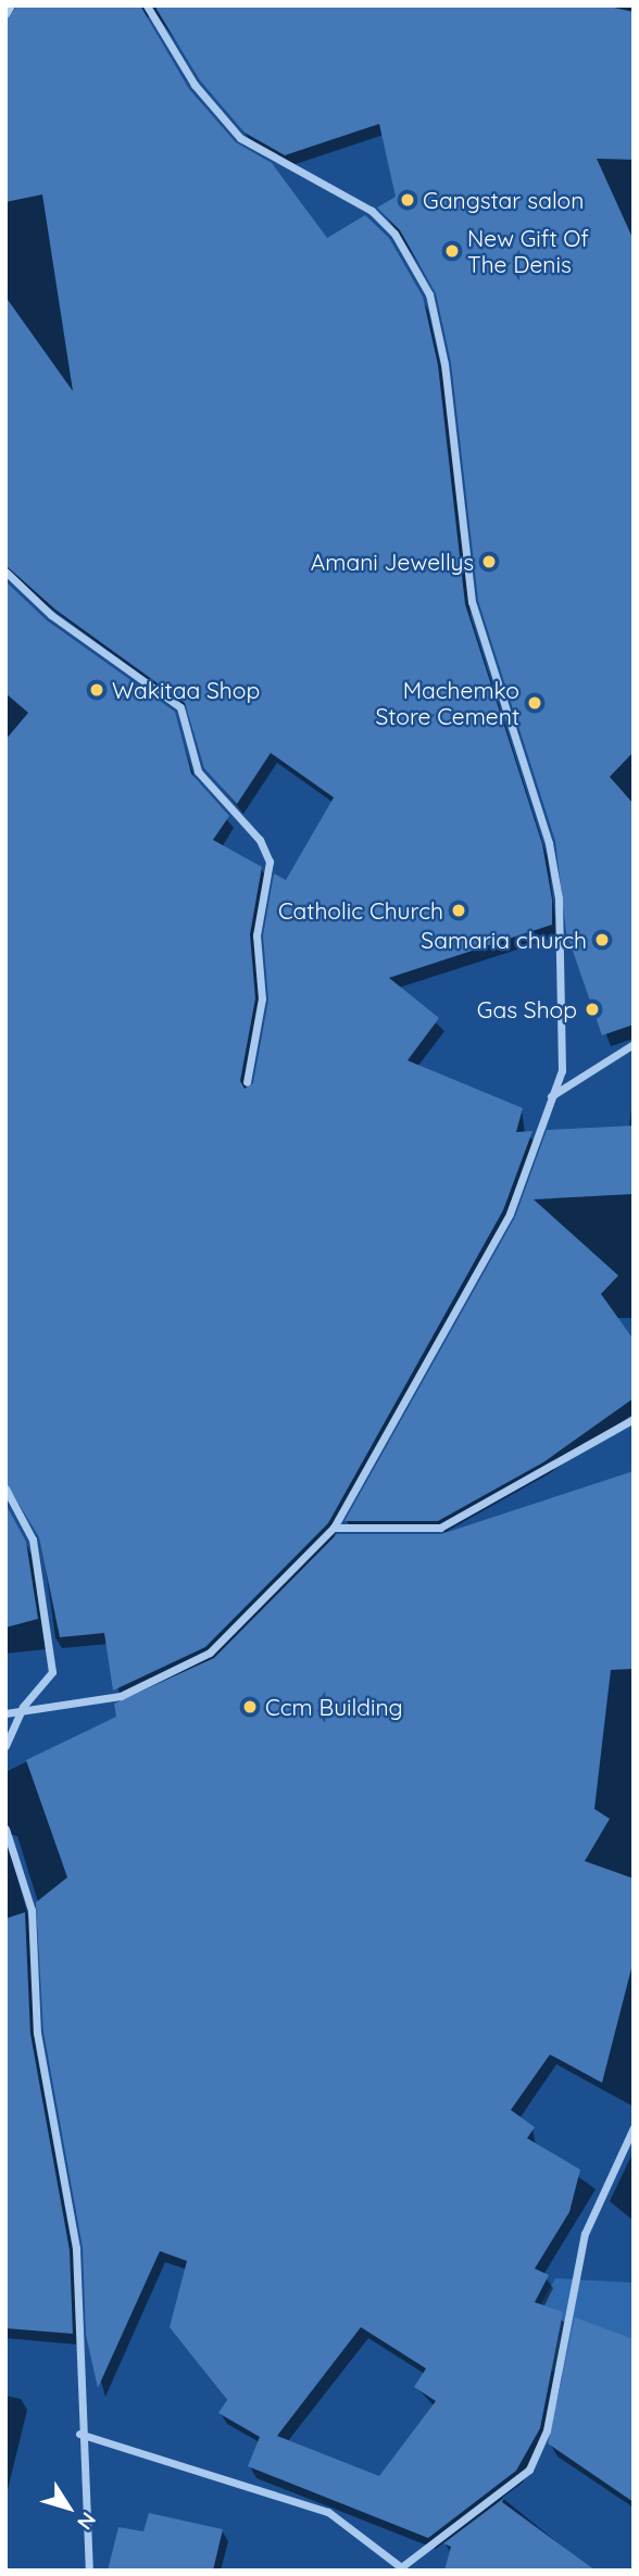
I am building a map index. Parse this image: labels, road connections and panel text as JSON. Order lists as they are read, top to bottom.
{
  "places": [
    "Gangstar salon",
    "New Gift Of The Denis",
    "Amani Jewellys",
    "Wakitaa Shop",
    "Machemko Store Cement",
    "Catholic Church",
    "Samaria church",
    "Gas Shop",
    "Ccm Building"
  ],
  "north": "bottom right"
}
